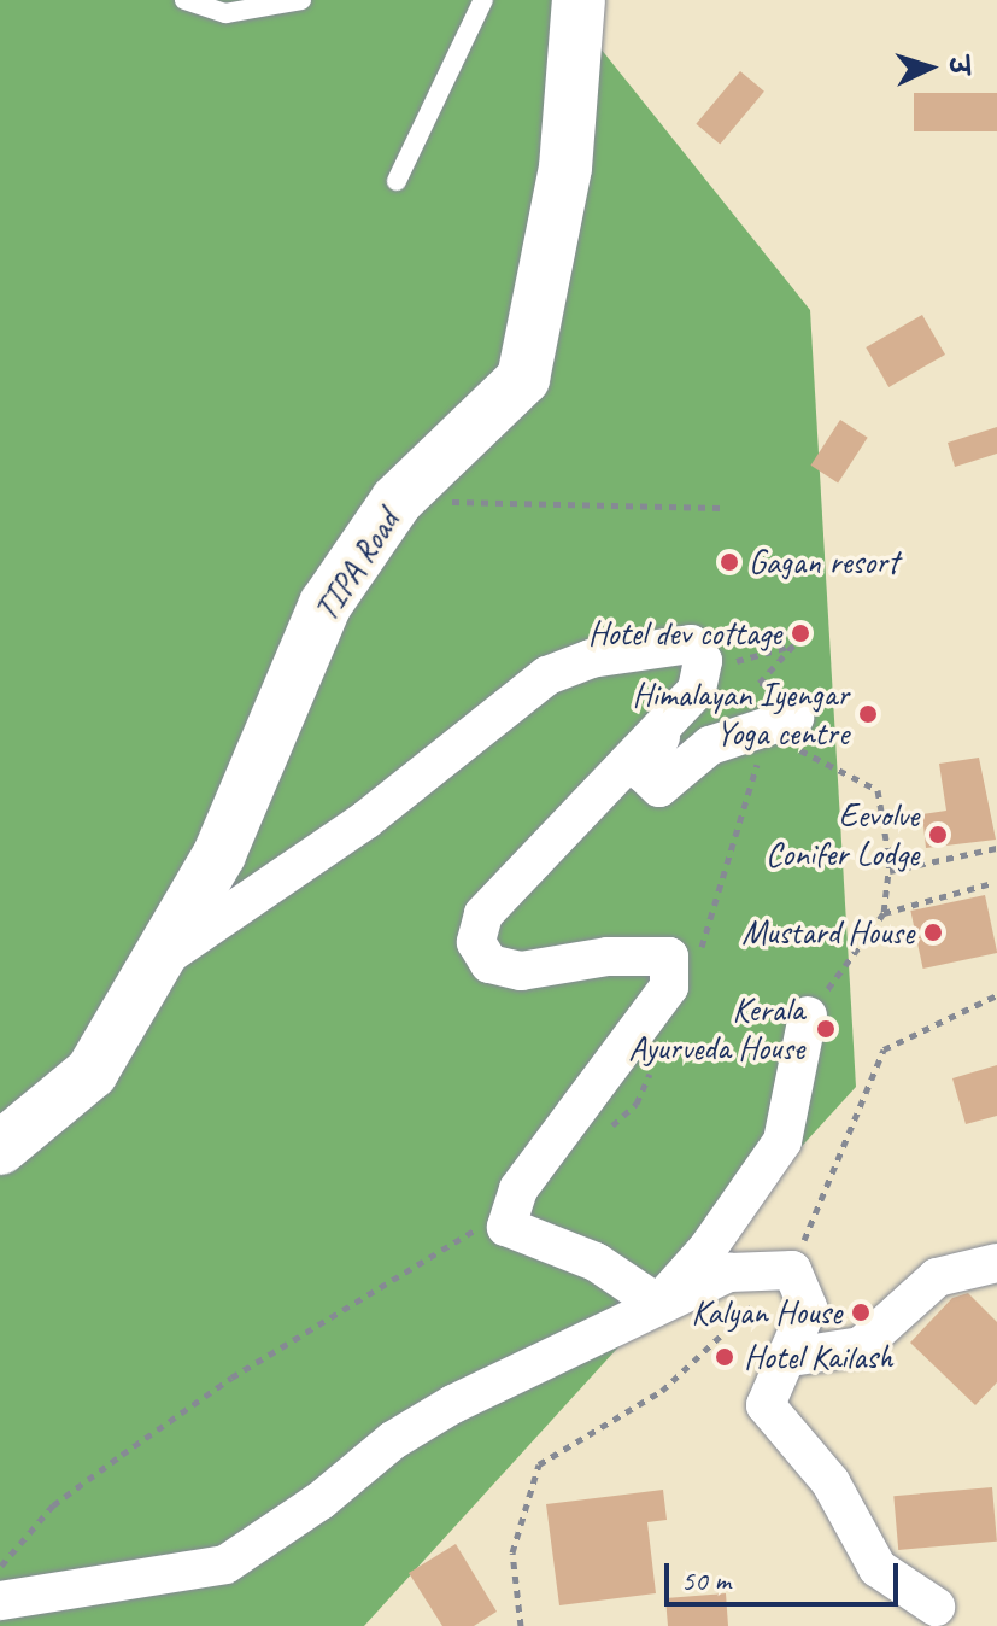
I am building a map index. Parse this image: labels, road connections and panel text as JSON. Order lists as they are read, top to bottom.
{
  "streets": {
    "street": ["TIPA Road"]
  },
  "places": [
    "Gagan resort",
    "Hotel dev cottage",
    "Himalayan Iyengar Yoga centre",
    "Eevolve Conifer Lodge",
    "Mustard House",
    "Kerala Ayurveda House",
    "Kalyan House",
    "Hotel Kailash"
  ],
  "scale_bar": "50 m",
  "north": "right"
}
